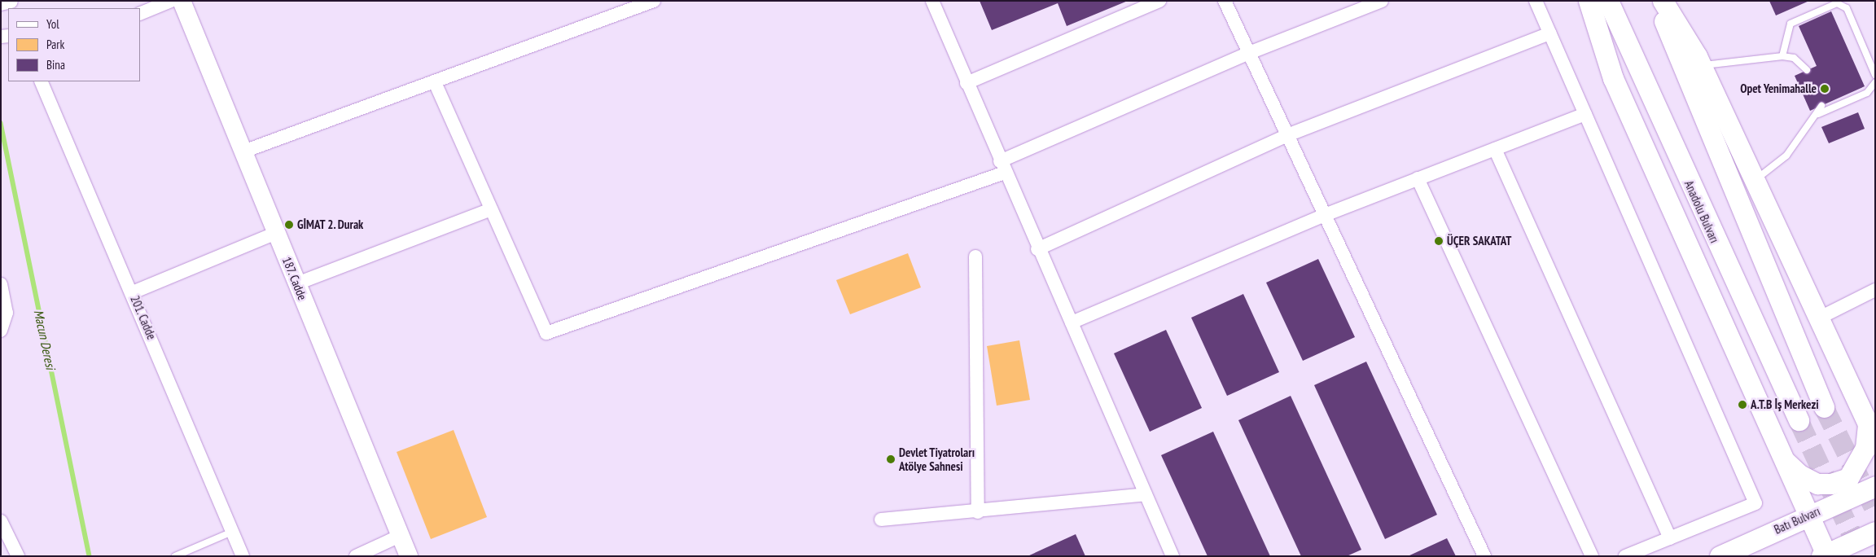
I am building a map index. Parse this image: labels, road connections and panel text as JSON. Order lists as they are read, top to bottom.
{
  "streets": {
    "main road": ["Anadolu Bulvarı", "187. Cadde", "Batı Bulvarı"],
    "street": ["201. Cadde"]
  },
  "water": ["Macun Deresi"],
  "places": [
    "Opet Yenimahalle",
    "GİMAT 2. Durak",
    "ÜÇER SAKATAT",
    "A.T.B İş Merkezi",
    "Devlet Tiyatroları Atölye Sahnesi"
  ],
  "legend": ["Yol", "Park", "Bina"]
}
